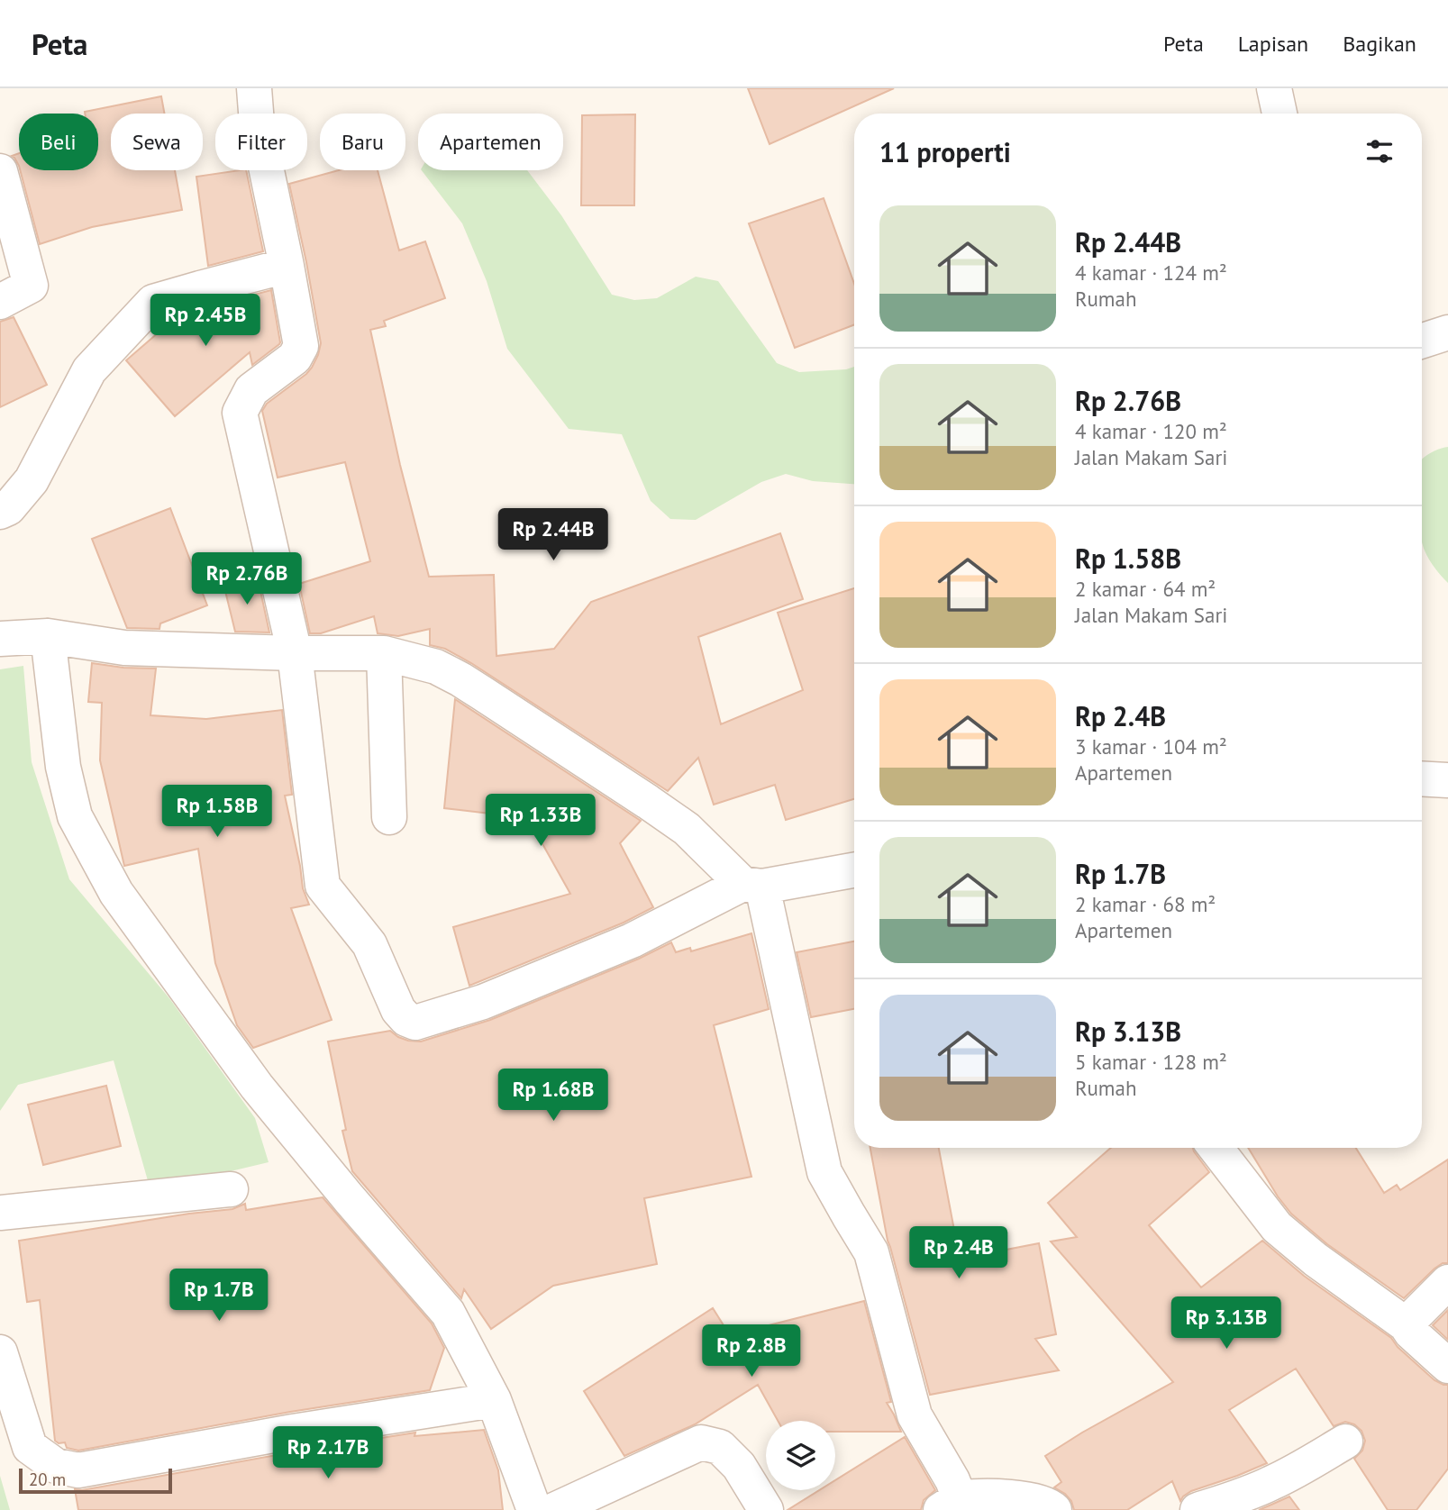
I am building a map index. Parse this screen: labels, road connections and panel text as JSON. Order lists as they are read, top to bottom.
{
  "scale_bar": "20 m",
  "page": {
    "header": "Peta",
    "nav": ["Peta", "Lapisan", "Bagikan"],
    "chip": [
      "Beli",
      "Sewa",
      "Filter",
      "Baru",
      "Apartemen"
    ],
    "heading": "11 properti",
    "list": [
      {
        "name": "Rp 2.44B",
        "note": "4 kamar · 124 m² · Rumah"
      },
      {
        "name": "Rp 2.76B",
        "note": "4 kamar · 120 m² · Jalan Makam Sari"
      },
      {
        "name": "Rp 1.58B",
        "note": "2 kamar · 64 m² · Jalan Makam Sari"
      },
      {
        "name": "Rp 2.4B",
        "note": "3 kamar · 104 m² · Apartemen"
      },
      {
        "name": "Rp 1.7B",
        "note": "2 kamar · 68 m² · Apartemen"
      },
      {
        "name": "Rp 3.13B",
        "note": "5 kamar · 128 m² · Rumah"
      }
    ],
    "price": [
      "Rp 2.45B",
      "Rp 2.44B",
      "Rp 2.76B",
      "Rp 1.58B",
      "Rp 1.33B",
      "Rp 1.68B",
      "Rp 2.4B",
      "Rp 1.7B",
      "Rp 3.13B",
      "Rp 2.8B",
      "Rp 2.17B"
    ],
    "scale": "20 m"
  }
}
